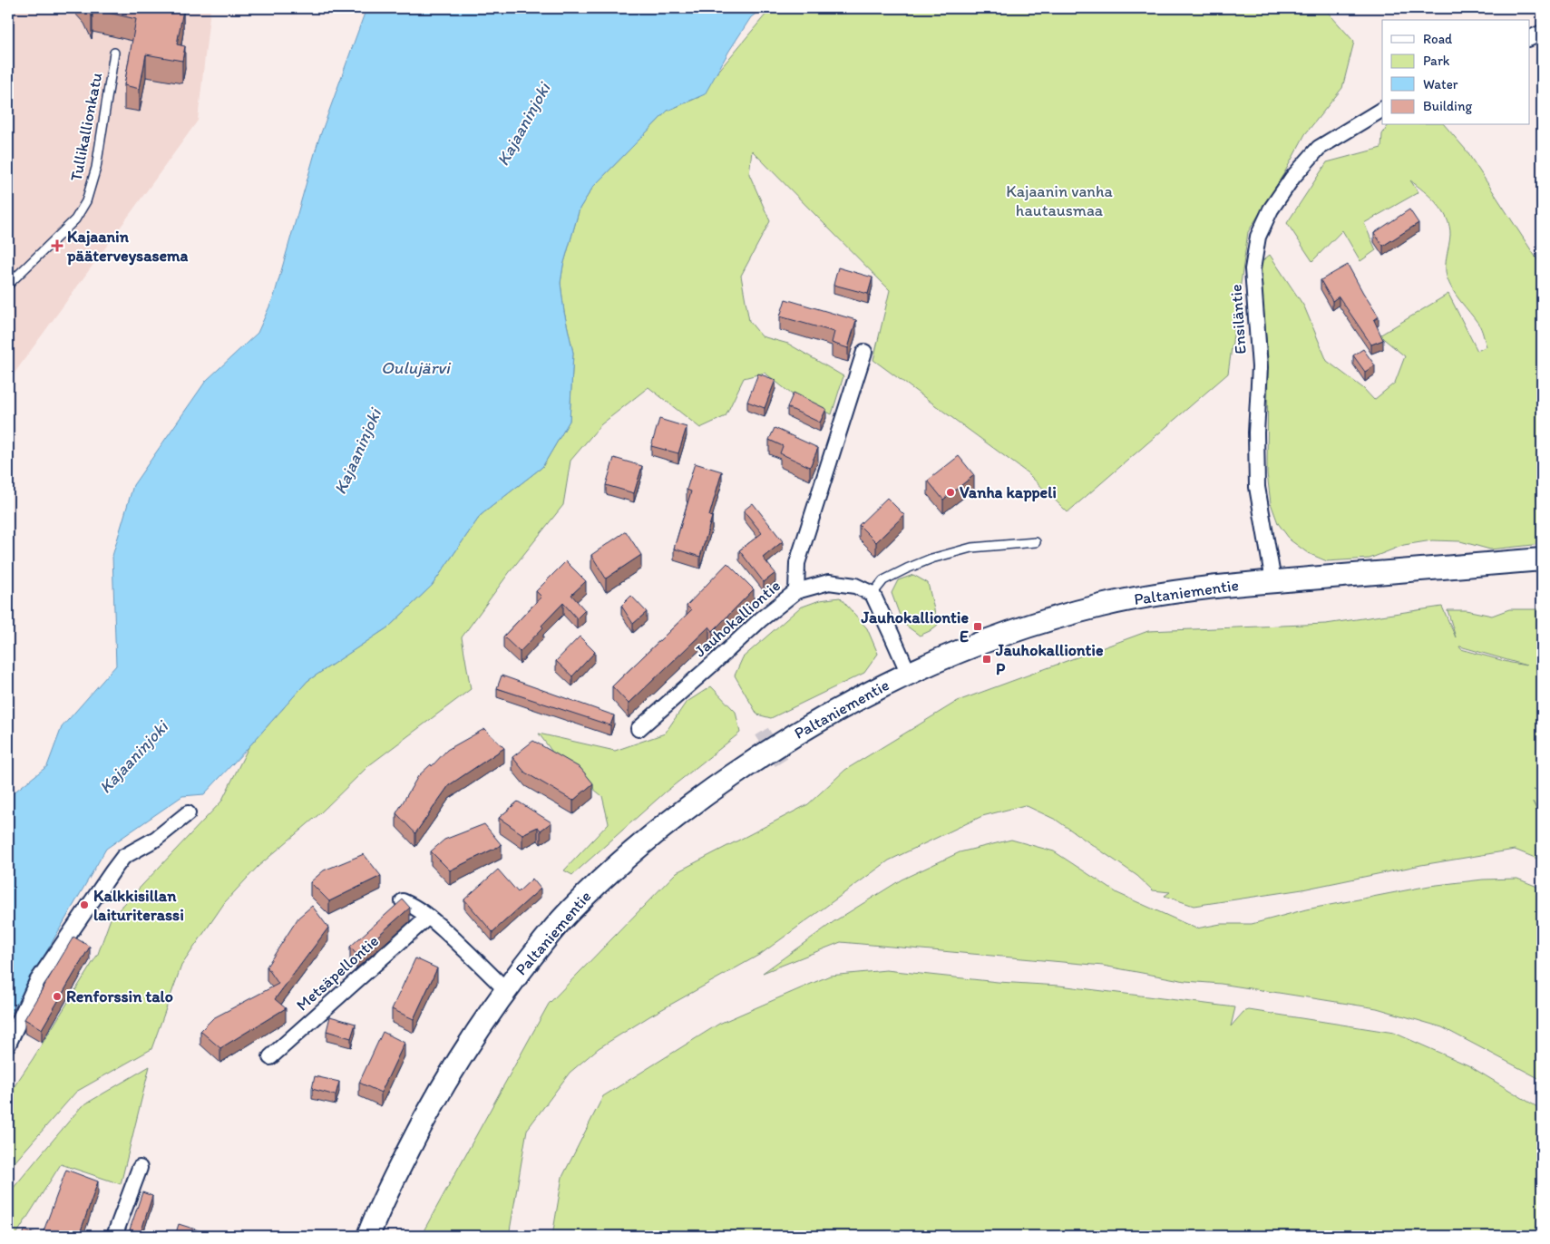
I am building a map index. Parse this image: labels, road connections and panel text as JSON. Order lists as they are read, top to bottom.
{
  "streets": {
    "street": [
      "Ensiläntie",
      "Paltaniementie",
      "Jauhokalliontie",
      "Metsäpellontie"
    ],
    "lane": ["Tullikallionkatu"]
  },
  "crossings": [
    ["Ensiläntie", "Paltaniementie"]
  ],
  "water": ["Kajaaninjoki", "Oulujärvi"],
  "parks": ["Kajaanin vanha hautausmaa"],
  "places": {
    "health": ["Kajaanin pääterveysasema"],
    "other": ["Vanha kappeli", "Kalkkisillan laituriterassi", "Renforssin talo"],
    "transit": ["Jauhokalliontie E", "Jauhokalliontie P"]
  },
  "legend": [
    "Road",
    "Park",
    "Water",
    "Building"
  ]
}
